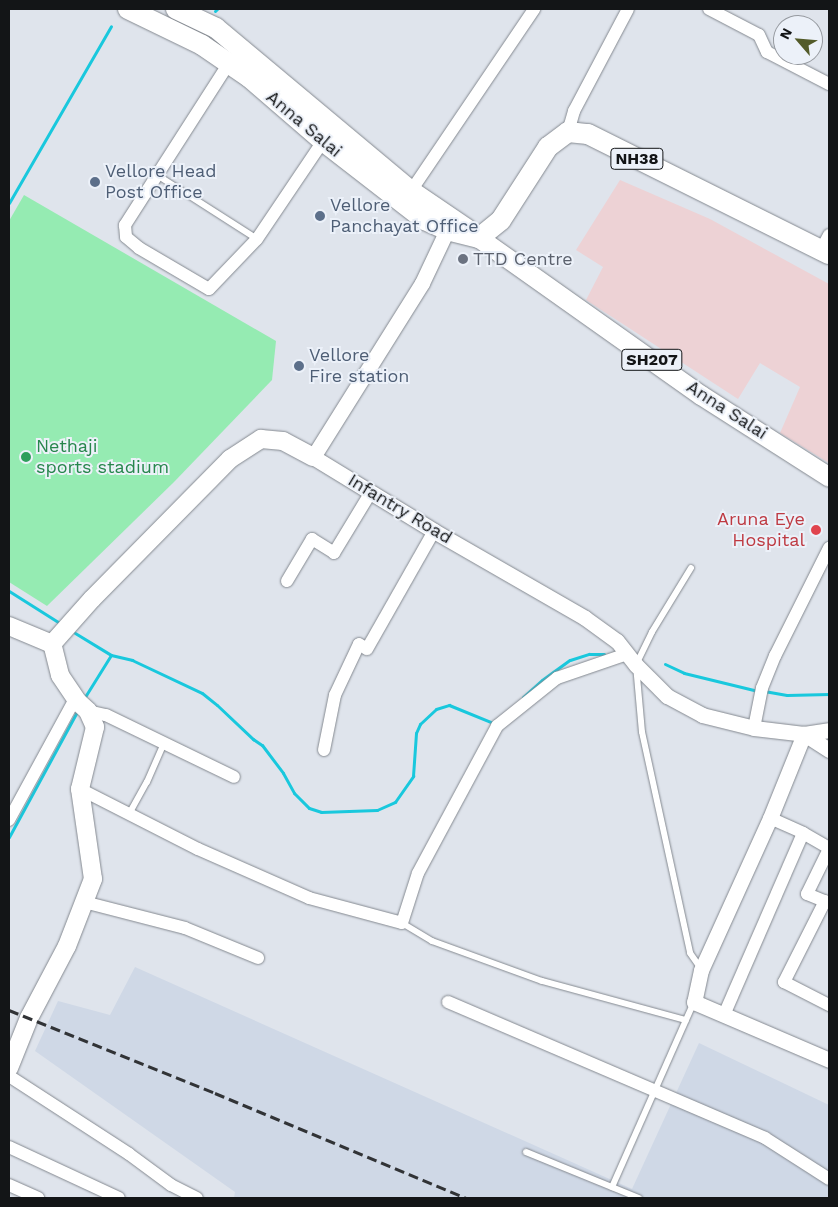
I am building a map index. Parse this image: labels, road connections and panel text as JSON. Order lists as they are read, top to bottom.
{
  "streets": {
    "highway": ["Anna Salai", "NH38"],
    "main road": ["SH207", "Infantry Road"]
  },
  "places": [
    "Vellore Head Post Office",
    "Vellore Panchayat Office",
    "TTD Centre",
    "Vellore Fire station",
    "Nethaji sports stadium",
    "Aruna Eye Hospital"
  ],
  "north": "top left"
}
